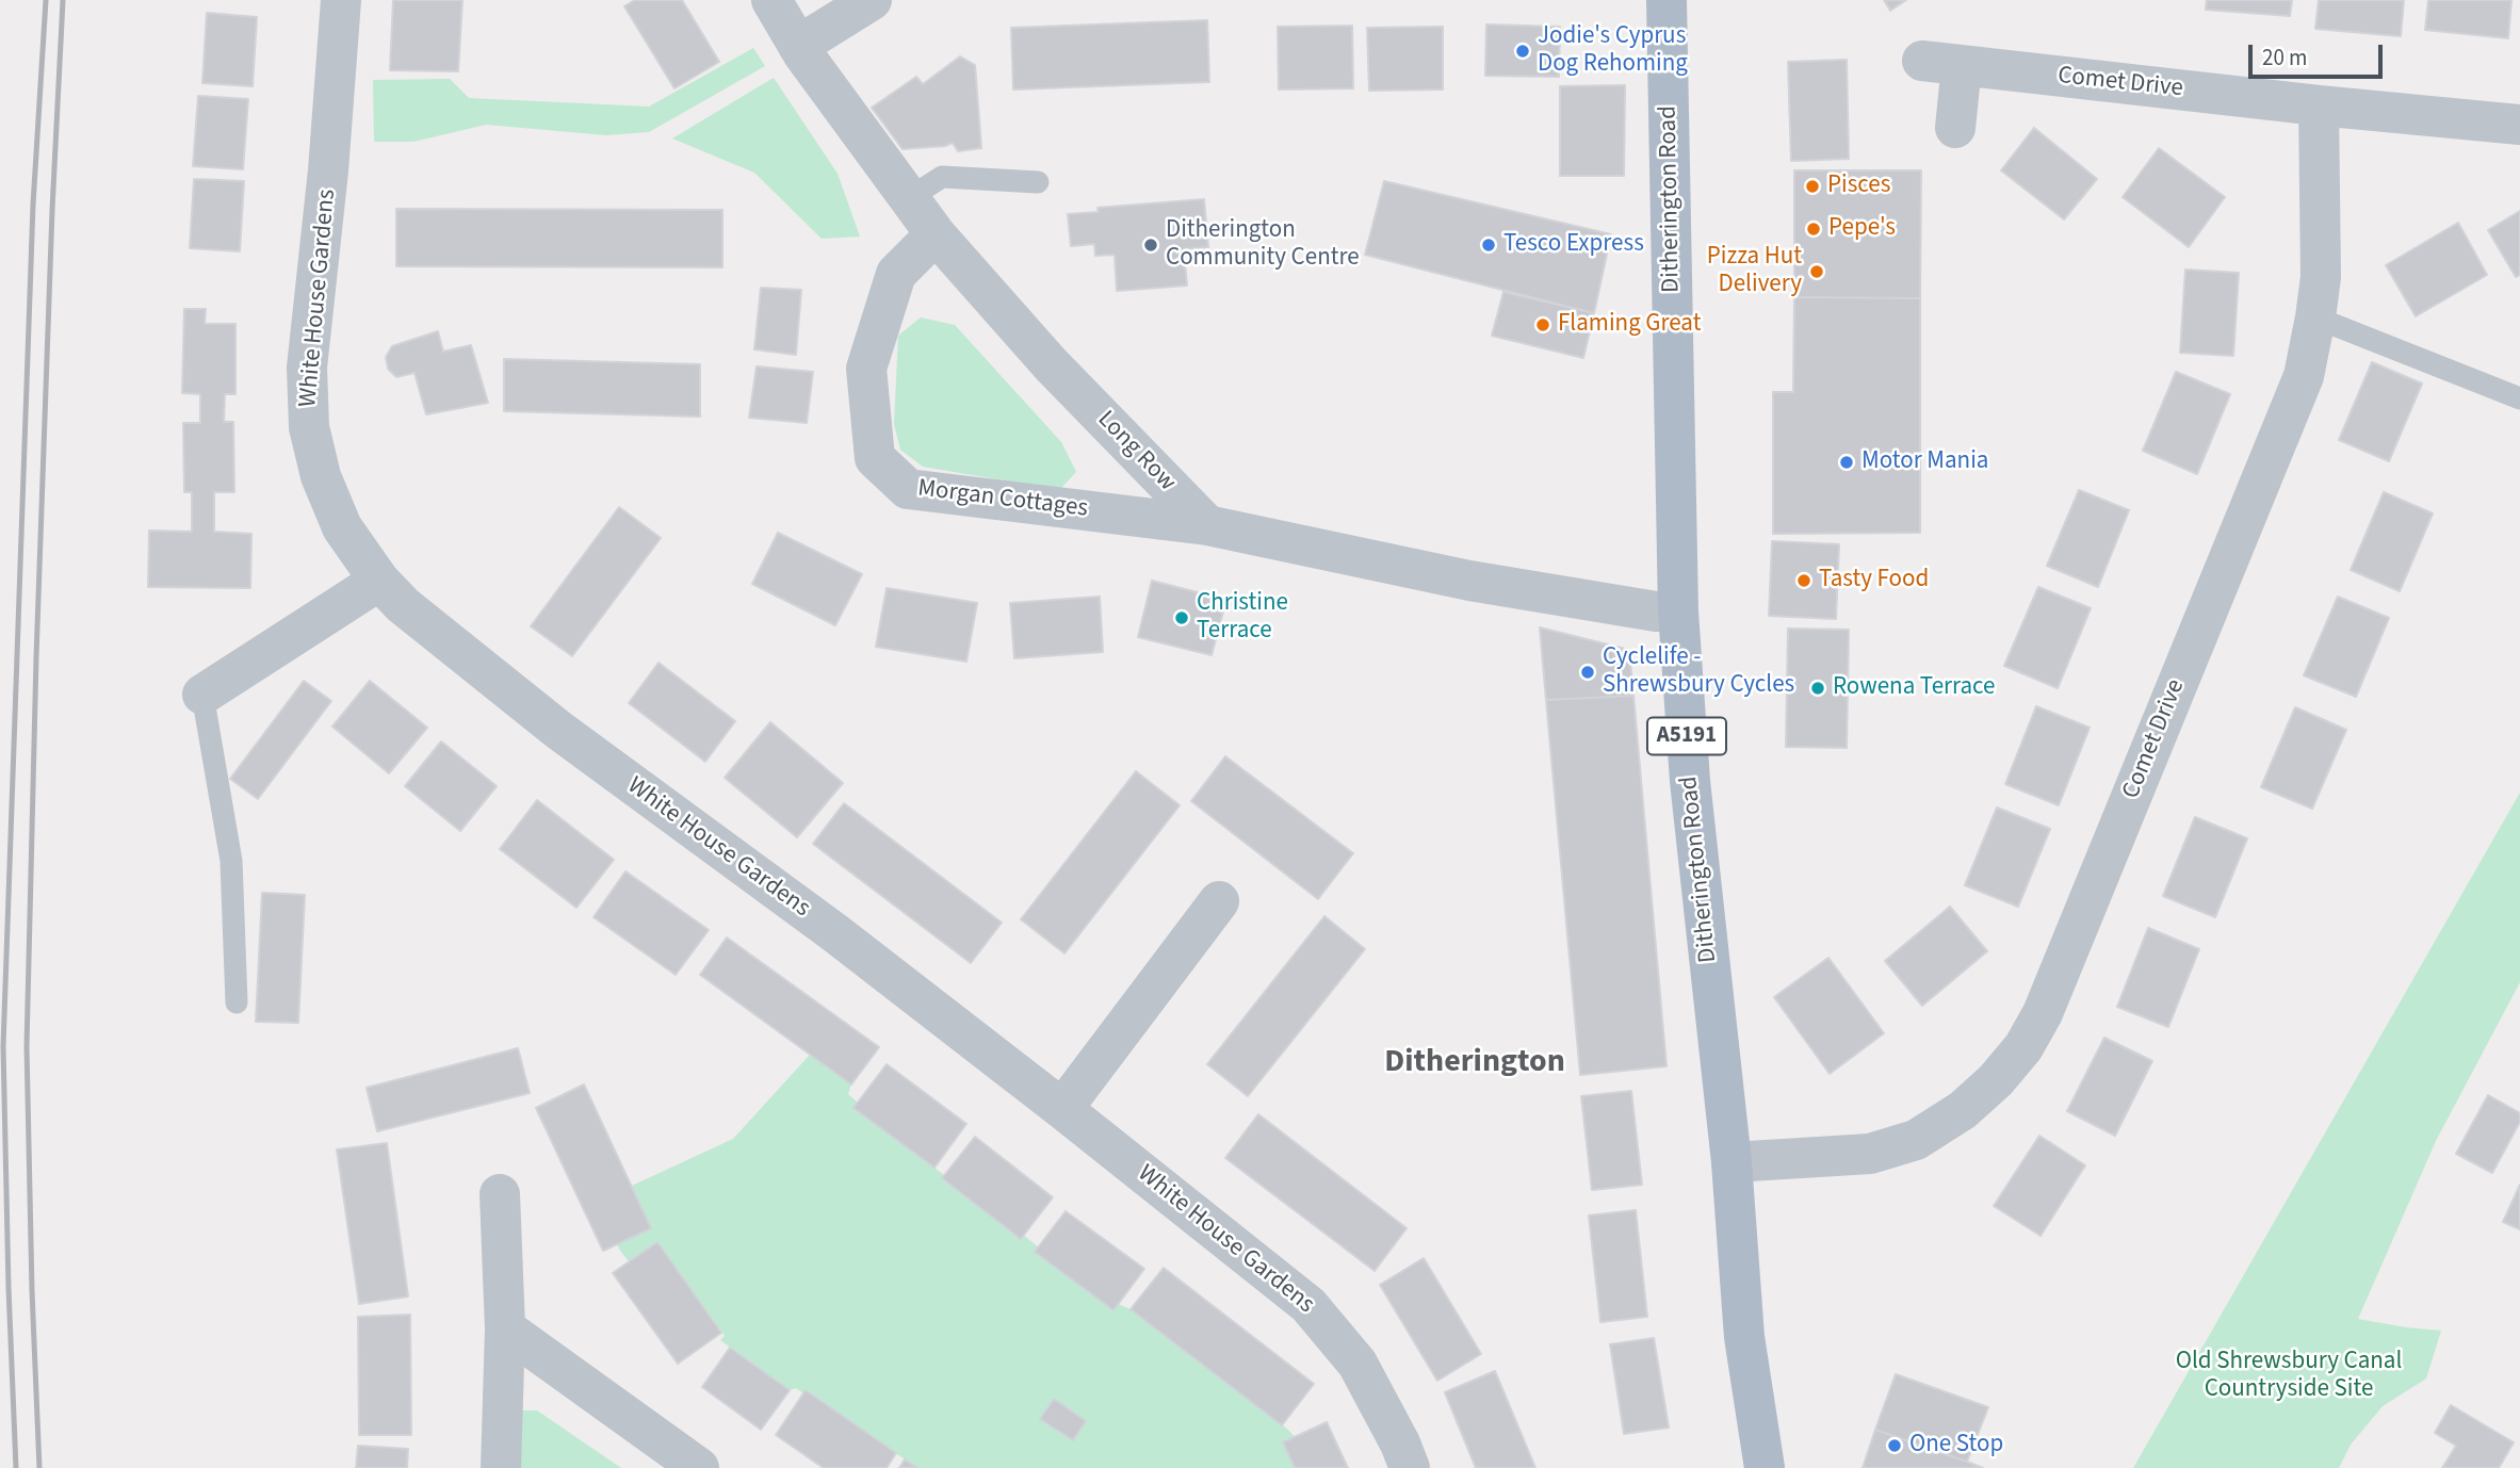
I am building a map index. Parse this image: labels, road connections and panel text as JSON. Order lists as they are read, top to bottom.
{
  "streets": {
    "main road": ["Ditherington Road", "A5191"],
    "street": [
      "Comet Drive",
      "White House Gardens",
      "Long Row",
      "Morgan Cottages"
    ]
  },
  "crossings": [
    ["Comet Drive", "Ditherington Road"],
    ["Long Row", "Morgan Cottages"]
  ],
  "districts": ["Ditherington"],
  "parks": ["Old Shrewsbury Canal Countryside Site"],
  "places": [
    "Jodie's Cyprus Dog Rehoming",
    "Pisces",
    "Pepe's",
    "Ditherington Community Centre",
    "Tesco Express",
    "Pizza Hut Delivery",
    "Flaming Great",
    "Motor Mania",
    "Tasty Food",
    "Christine Terrace",
    "Cyclelife - Shrewsbury Cycles",
    "Rowena Terrace",
    "One Stop"
  ],
  "scale_bar": "20 m"
}
